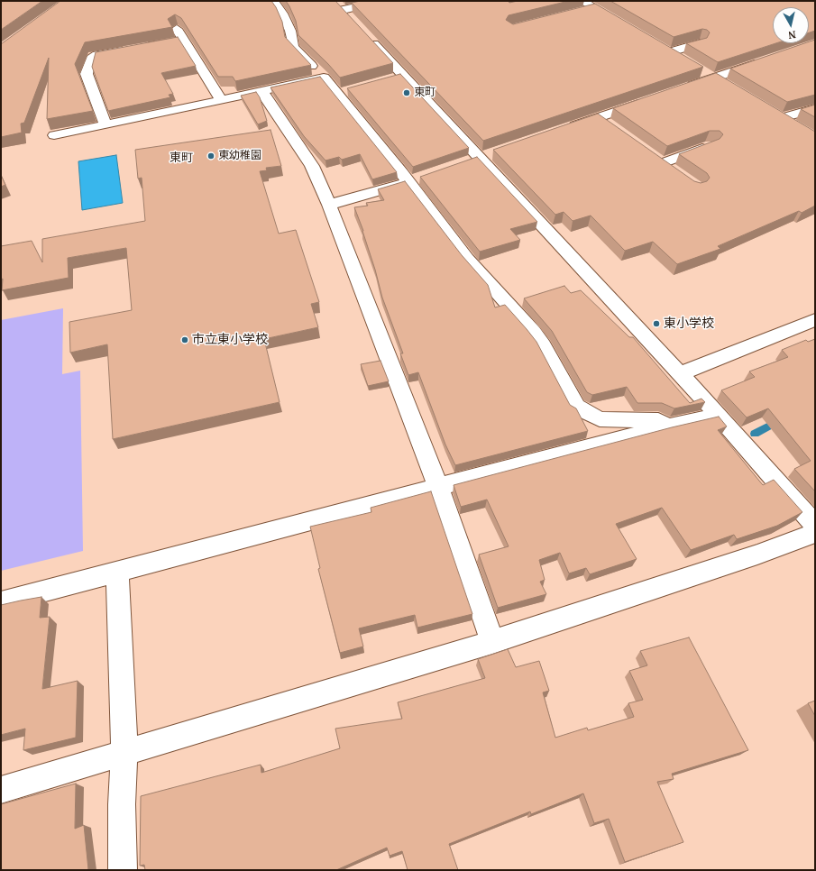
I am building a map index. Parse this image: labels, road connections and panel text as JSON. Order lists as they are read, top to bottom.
{
  "districts": ["東町"],
  "places": [
    "東町",
    "東幼稚園",
    "東小学校",
    "市立東小学校"
  ],
  "north": "bottom"
}
